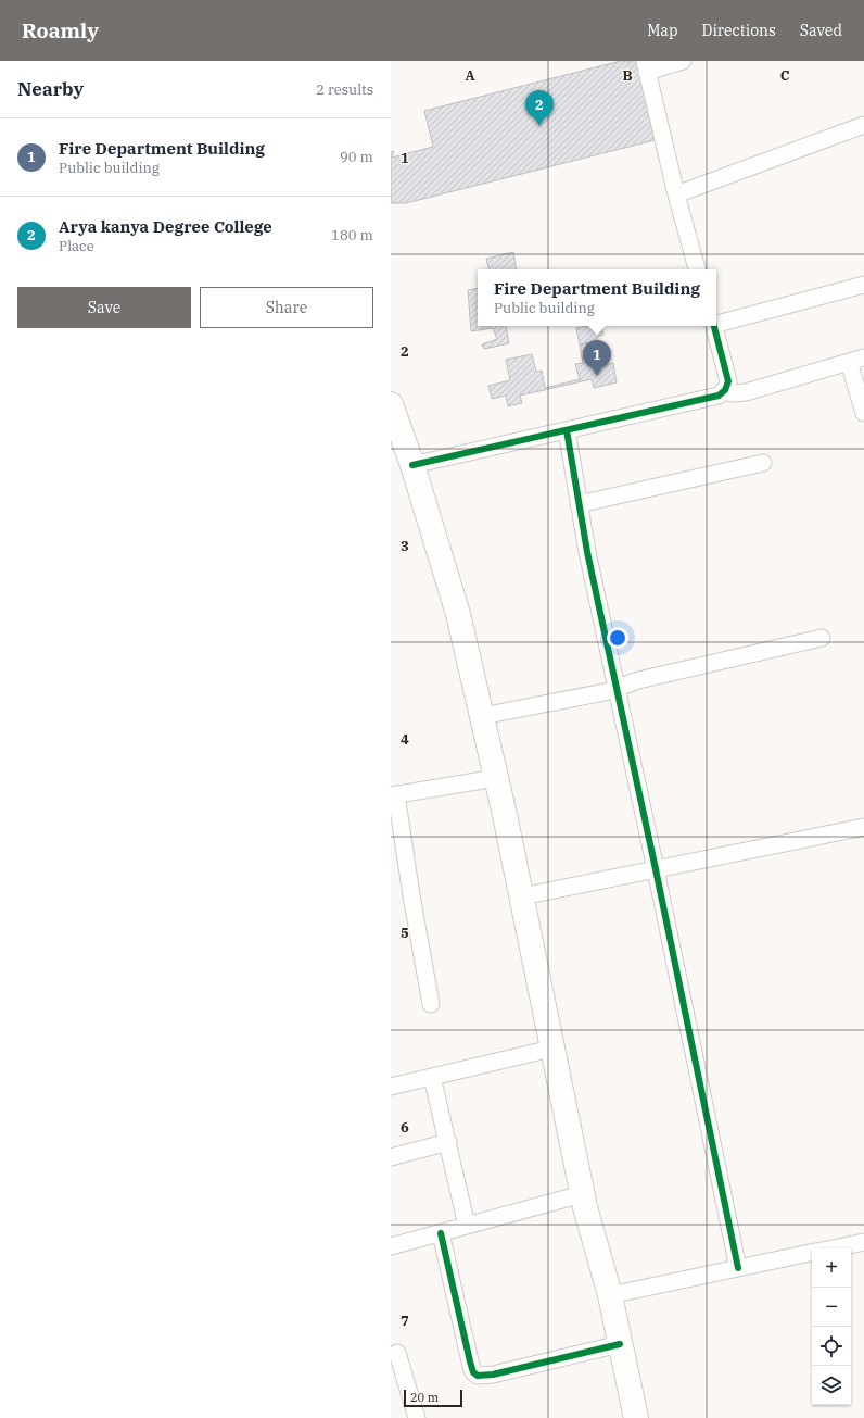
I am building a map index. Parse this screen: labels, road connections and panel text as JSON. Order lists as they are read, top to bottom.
{
  "scale_bar": "20 m",
  "page": {
    "header": "Roamly",
    "nav": ["Map", "Directions", "Saved"],
    "heading": ["Nearby", "2 results"],
    "pins": ["2", "1"],
    "list": [
      {
        "mark": "1",
        "name": "Fire Department Building",
        "note": "Public building",
        "value": "90 m"
      },
      {
        "mark": "2",
        "name": "Arya kanya Degree College",
        "note": "Place",
        "value": "180 m"
      }
    ],
    "popup": ["Fire Department Building", "Public building"],
    "buttons": ["Save", "Share"],
    "map_buttons": ["+", "−"],
    "scale": "20 m"
  },
  "grid": {
    "columns": ["A", "B", "C"],
    "rows": [
      "1",
      "2",
      "3",
      "4",
      "5",
      "6",
      "7"
    ]
  }
}
